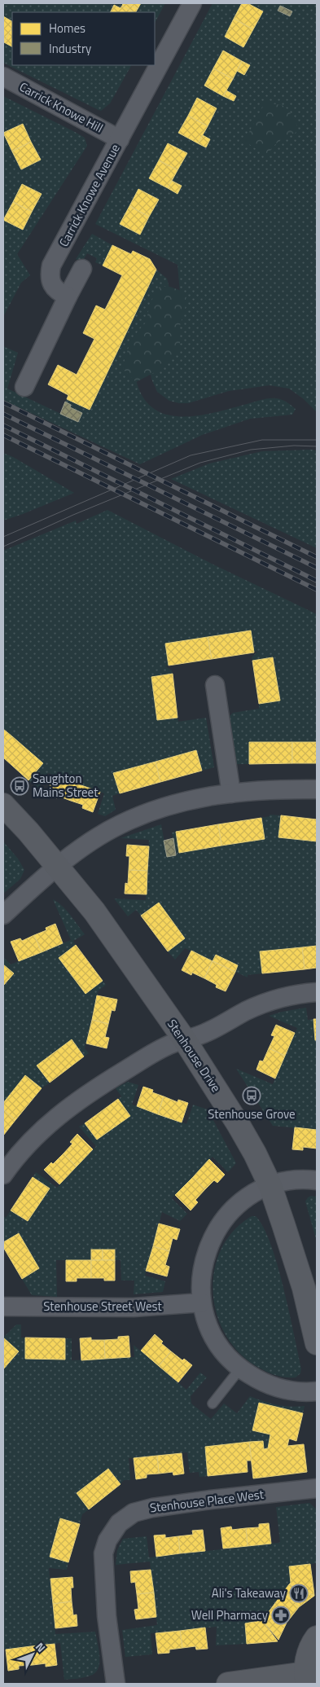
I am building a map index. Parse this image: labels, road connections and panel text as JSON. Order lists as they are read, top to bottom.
{
  "streets": {
    "street": [
      "Carrick Knowe Hill",
      "Carrick Knowe Avenue",
      "Stenhouse Drive",
      "Stenhouse Street West",
      "Stenhouse Place West"
    ]
  },
  "crossings": [
    ["Carrick Knowe Hill", "Carrick Knowe Avenue"]
  ],
  "places": {
    "bus stop": ["Saughton Mains Street", "Stenhouse Grove"],
    "restaurant": ["Ali's Takeaway"],
    "pharmacy": ["Well Pharmacy"]
  },
  "legend": ["Homes", "Industry"],
  "north": "top right"
}
